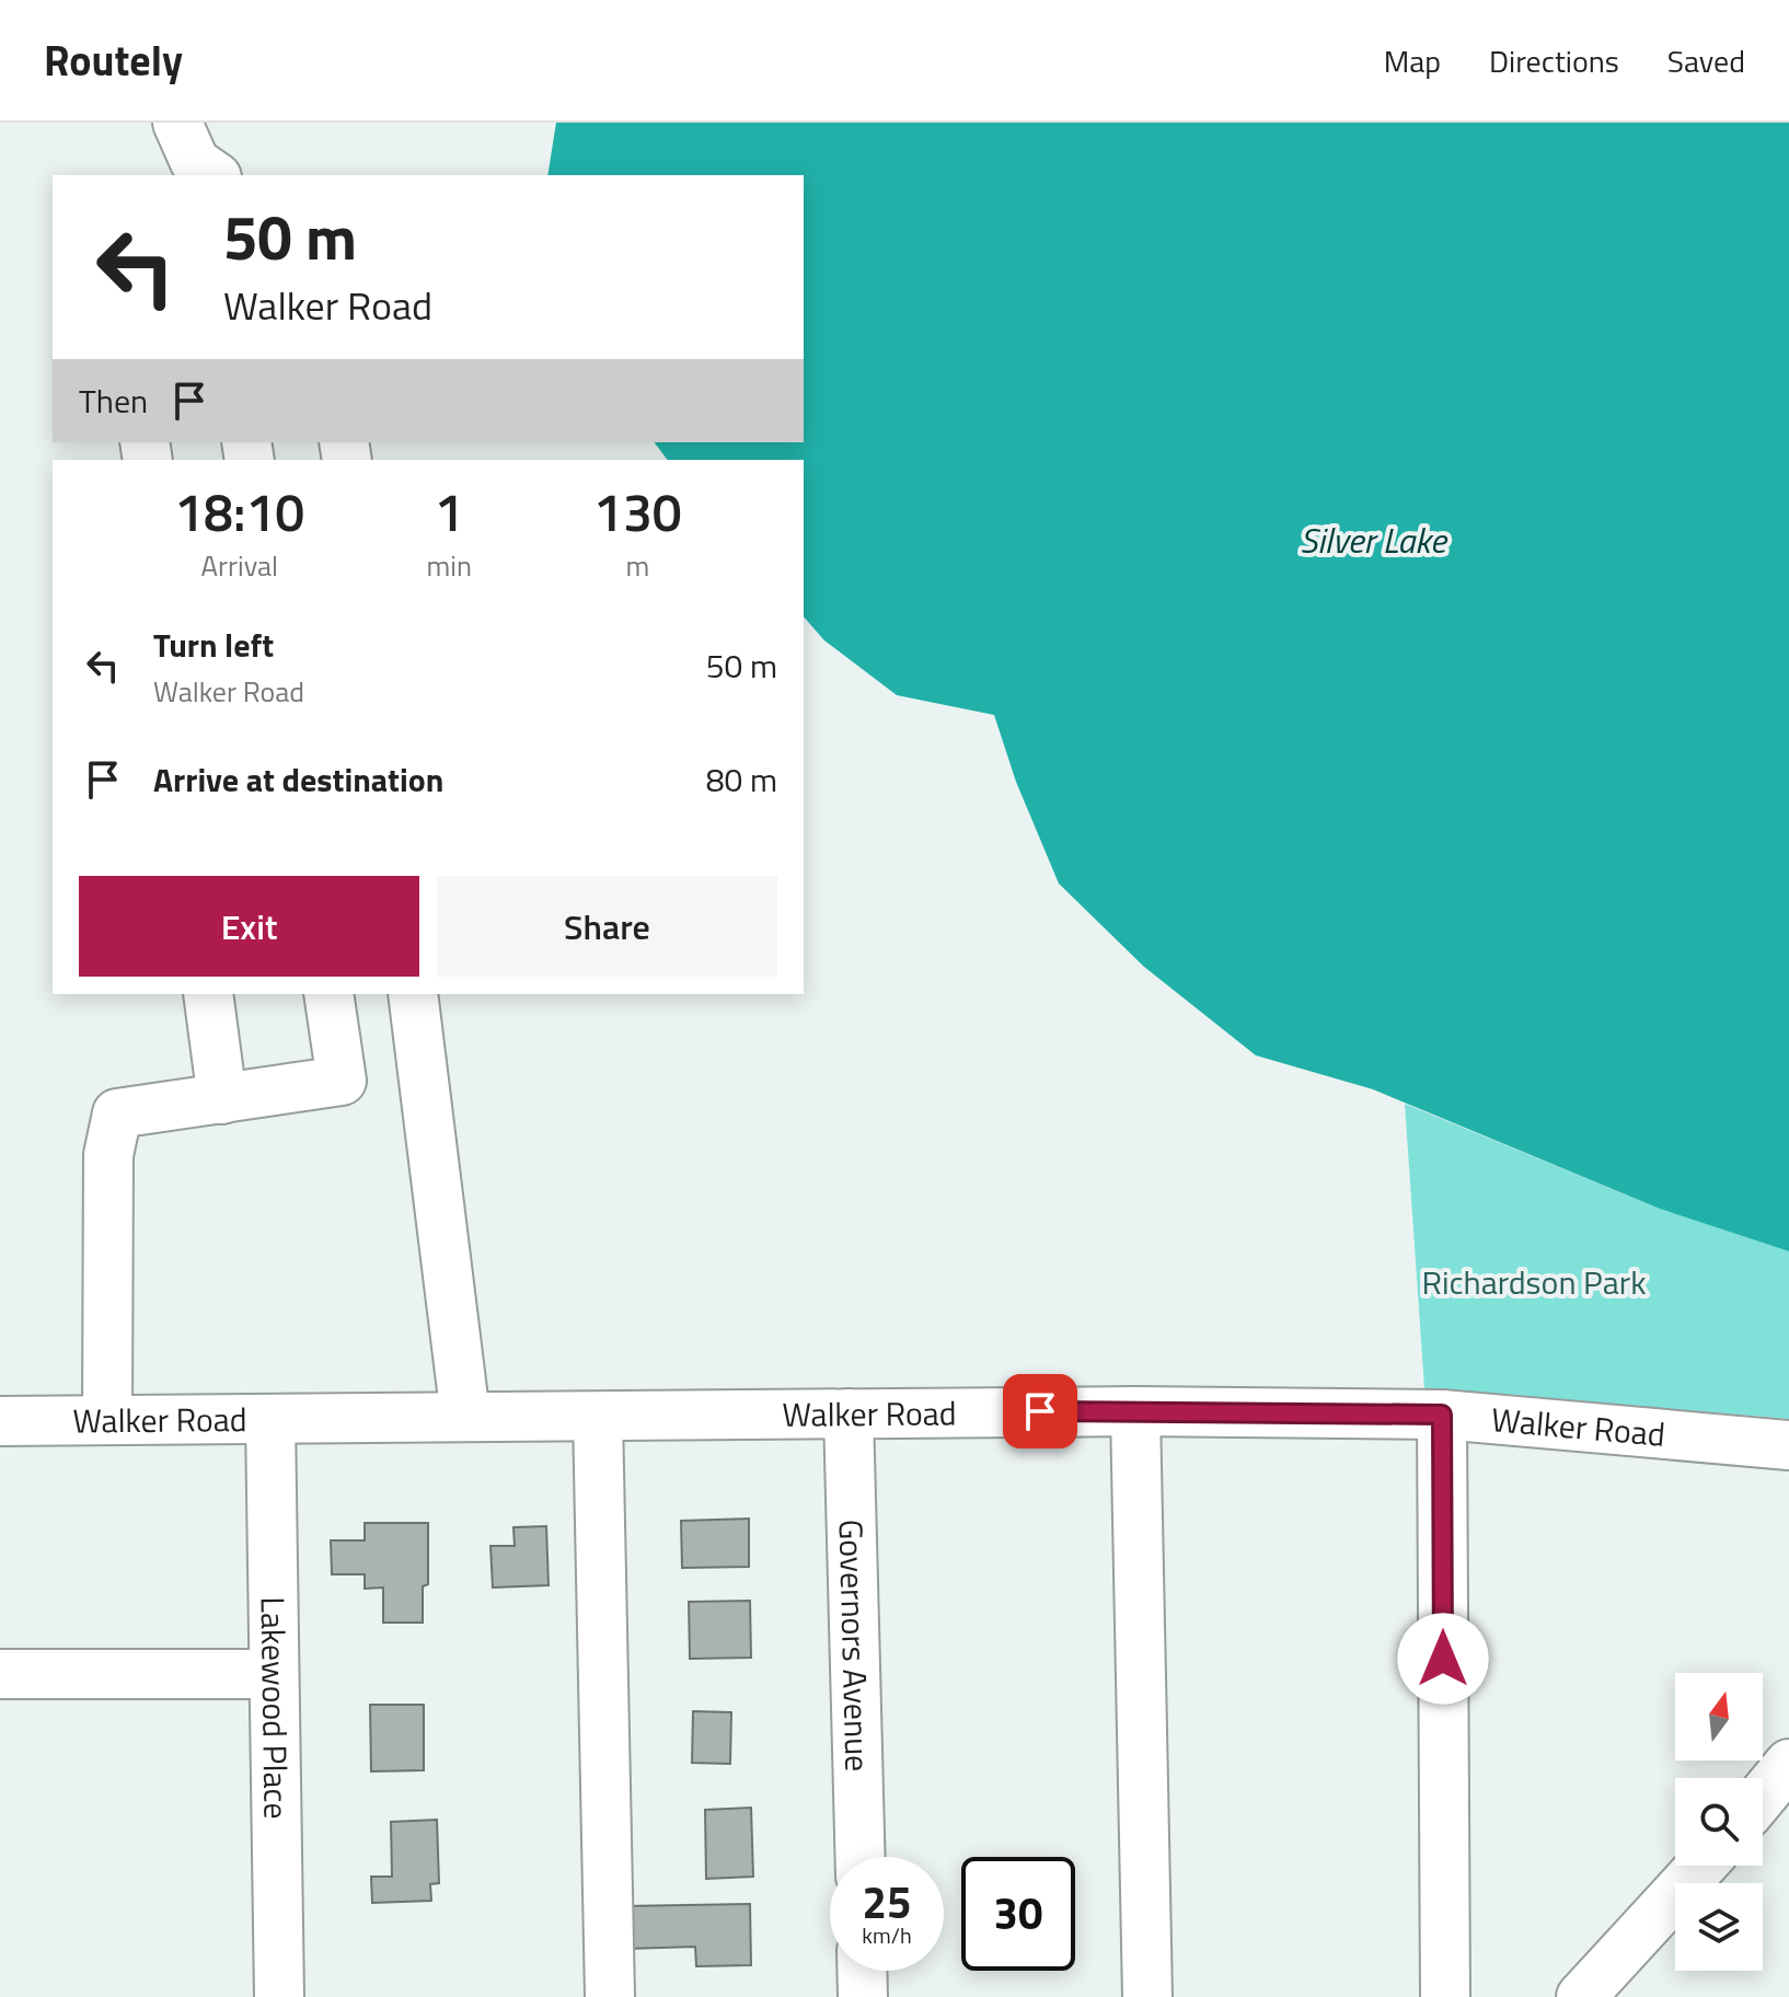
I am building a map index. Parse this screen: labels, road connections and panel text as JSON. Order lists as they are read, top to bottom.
{
  "streets": {
    "street": ["Walker Road", "Governors Avenue", "Lakewood Place"]
  },
  "crossings": [
    ["Walker Road", "Governors Avenue"],
    ["Walker Road", "Lakewood Place"]
  ],
  "water": ["Silver Lake"],
  "parks": ["Richardson Park"],
  "north": "top",
  "page": {
    "header": "Routely",
    "nav": ["Map", "Directions", "Saved"],
    "turn": ["50 m", "Walker Road"],
    "then": "Then",
    "eta": [
      "18:10",
      "Arrival",
      "1",
      "min",
      "130",
      "m"
    ],
    "list": [
      {
        "name": "Turn left",
        "note": "Walker Road",
        "value": "50 m"
      },
      {
        "name": "Arrive at destination",
        "value": "80 m"
      }
    ],
    "buttons": ["Exit", "Share"],
    "speed": "25 km/h",
    "limit": "30"
  }
}
